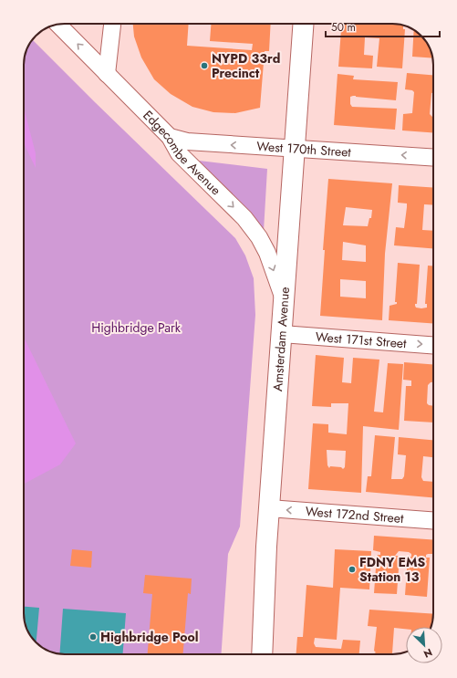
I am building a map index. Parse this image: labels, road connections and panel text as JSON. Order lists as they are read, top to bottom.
{
  "streets": {
    "main road": ["Amsterdam Avenue"],
    "street": [
      "West 170th Street",
      "Edgecombe Avenue",
      "West 171st Street",
      "West 172nd Street"
    ]
  },
  "crossings": [
    ["West 170th Street", "Edgecombe Avenue"],
    ["West 170th Street", "Amsterdam Avenue"],
    ["Edgecombe Avenue", "Amsterdam Avenue"],
    ["Amsterdam Avenue", "West 171st Street"],
    ["Amsterdam Avenue", "West 172nd Street"]
  ],
  "one_way": ["West 170th Street", "West 171st Street", "West 172nd Street"],
  "parks": ["Highbridge Park"],
  "places": ["NYPD 33rd Precinct", "FDNY EMS Station 13", "Highbridge Pool"],
  "scale_bar": "50 m",
  "north": "bottom right"
}
